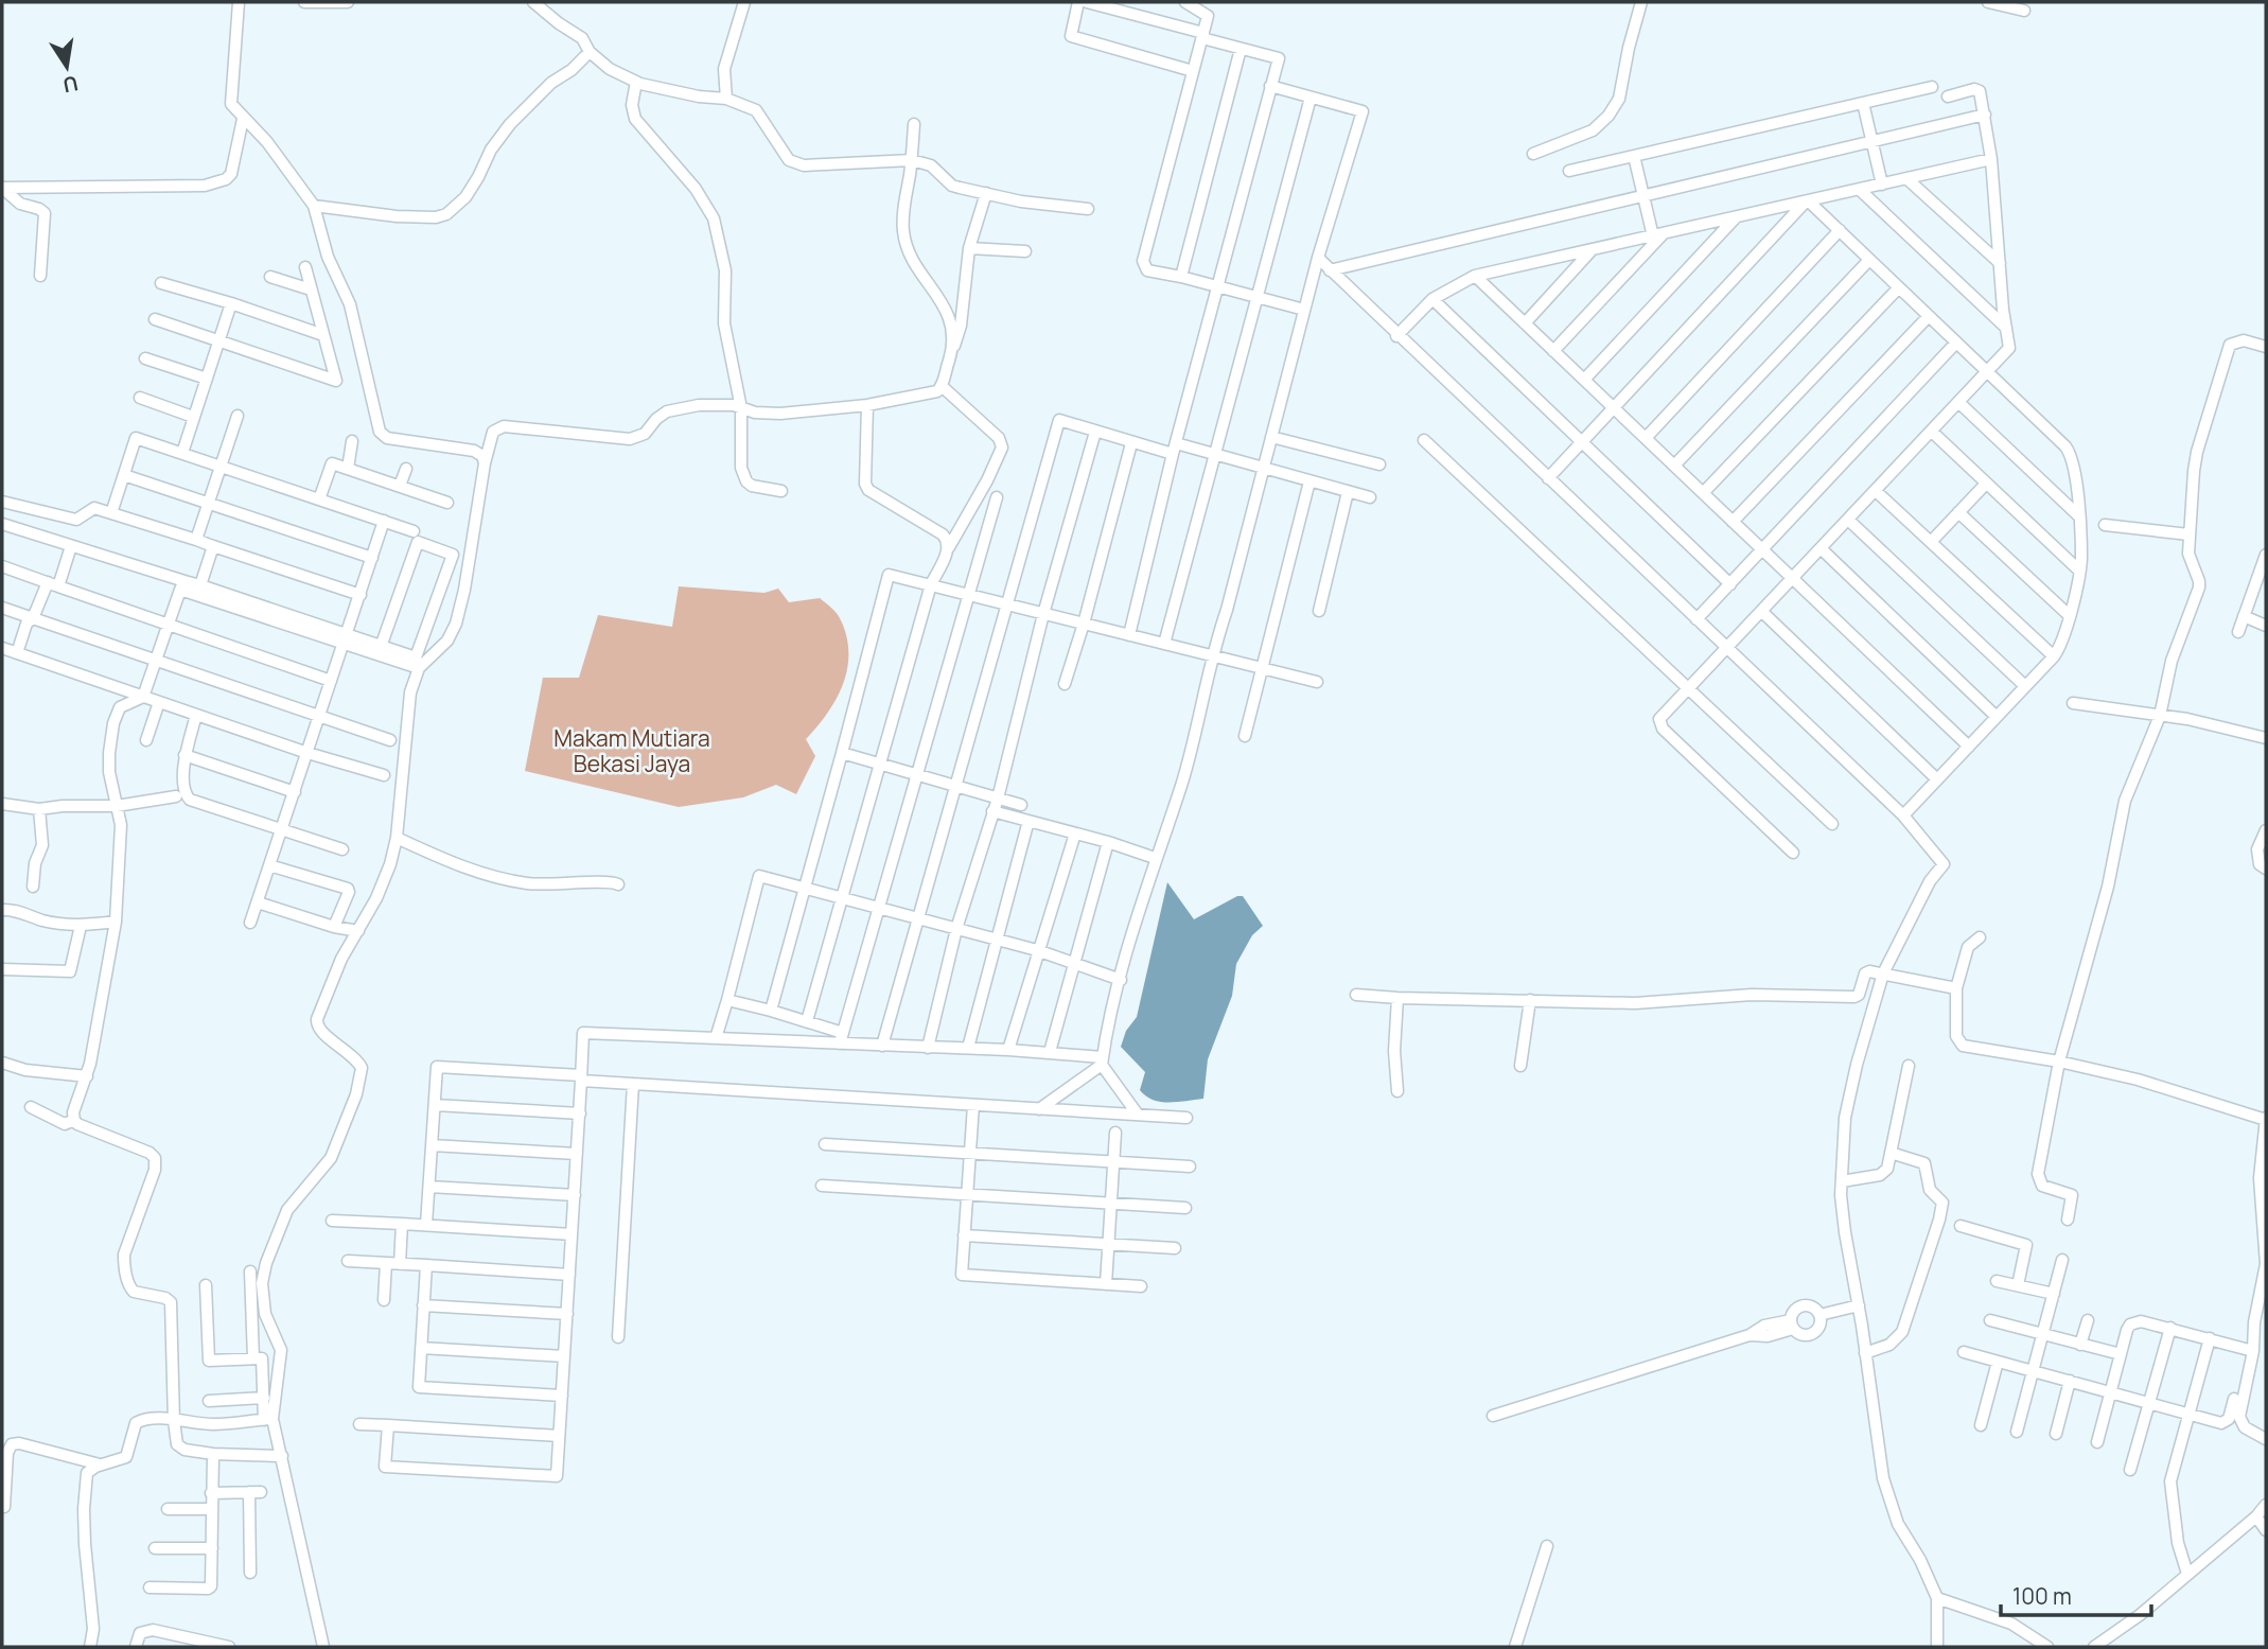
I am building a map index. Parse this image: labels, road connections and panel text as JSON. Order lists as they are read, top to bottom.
{
  "parks": ["Makam Mutiara Bekasi Jaya"],
  "scale_bar": "100 m",
  "north": "bottom"
}
